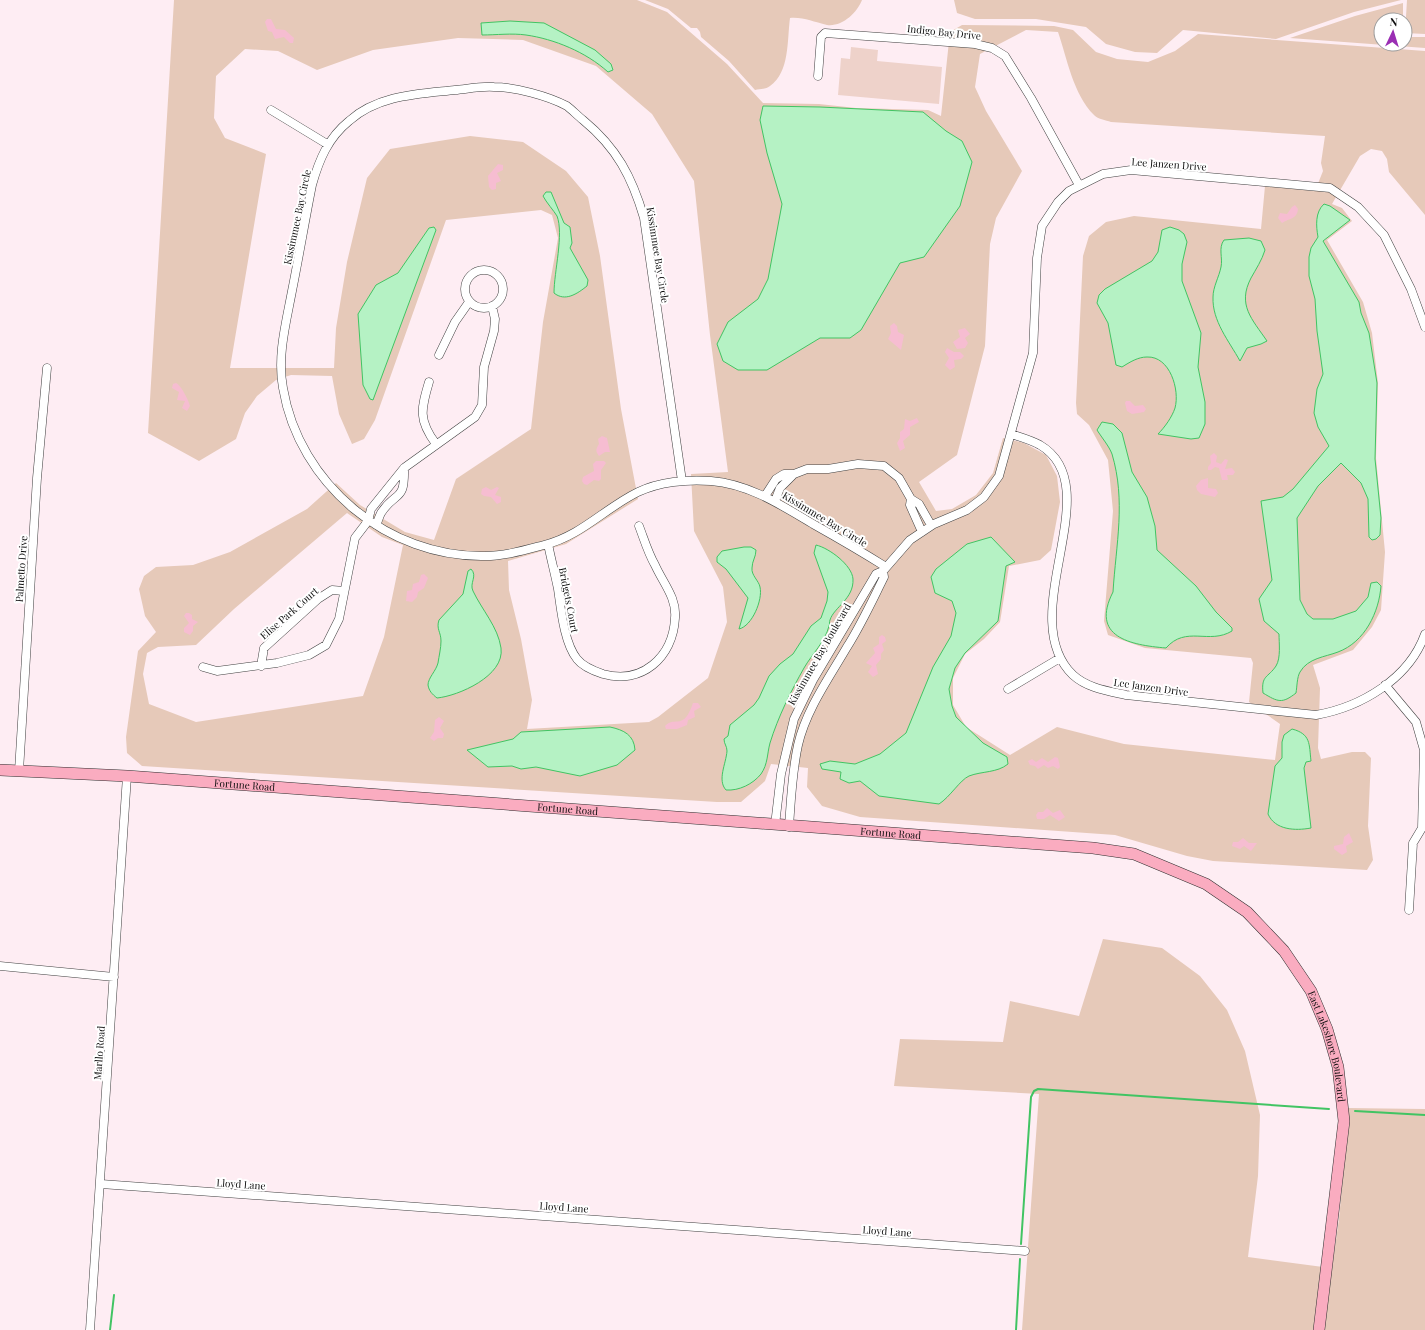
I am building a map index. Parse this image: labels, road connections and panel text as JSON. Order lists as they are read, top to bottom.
{
  "streets": {
    "street": [
      "Indigo Bay Drive",
      "Lee Janzen Drive",
      "Kissimmee Bay Circle",
      "Palmetto Drive",
      "Bridgets Court",
      "Elise Park Court",
      "Kissimmee Bay Boulevard",
      "Fortune Road",
      "East Lakeshore Boulevard",
      "Marllo Road",
      "Lloyd Lane"
    ]
  },
  "crossings": [
    ["Indigo Bay Drive", "Lee Janzen Drive"],
    ["Lee Janzen Drive", "Kissimmee Bay Circle"],
    ["Lee Janzen Drive", "Kissimmee Bay Boulevard"],
    ["Kissimmee Bay Circle", "Bridgets Court"],
    ["Kissimmee Bay Circle", "Kissimmee Bay Boulevard"],
    ["Palmetto Drive", "Fortune Road"],
    ["Kissimmee Bay Boulevard", "Fortune Road"],
    ["Fortune Road", "East Lakeshore Boulevard"],
    ["Fortune Road", "Marllo Road"],
    ["Marllo Road", "Lloyd Lane"]
  ],
  "north": "top"
}
